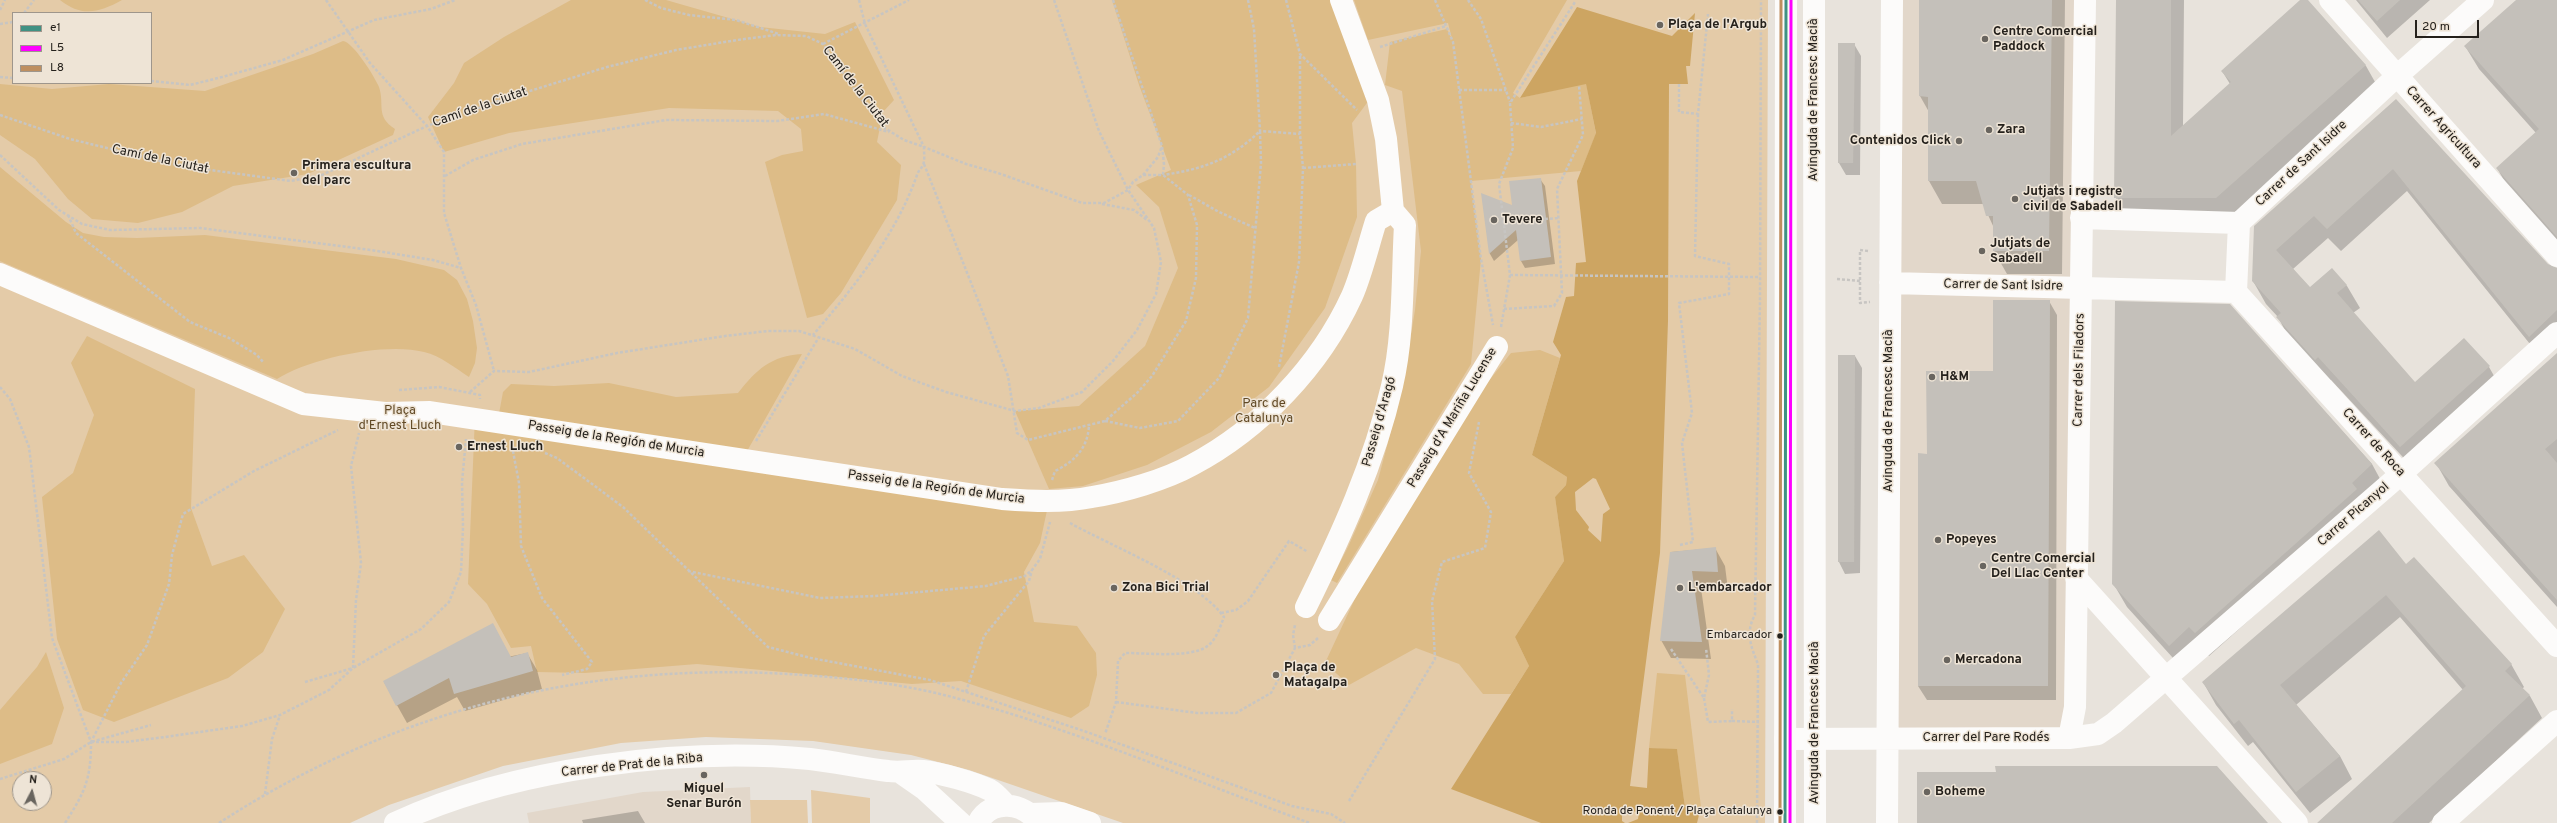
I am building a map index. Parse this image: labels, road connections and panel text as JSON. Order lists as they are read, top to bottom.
{
  "streets": {
    "street": [
      "Avinguda de Francesc Macià",
      "Carrer Agricultura",
      "Carrer de Sant Isidre",
      "Carrer dels Filadors",
      "Passeig d'A Mariña Lucense",
      "Passeig d'Aragó",
      "Passeig de la Región de Murcia",
      "Carrer de Roca",
      "Carrer Picanyol",
      "Carrer del Pare Rodés",
      "Carrer de Prat de la Riba"
    ],
    "path": ["Camí de la Ciutat"]
  },
  "crossings": [
    ["Avinguda de Francesc Macià", "Carrer de Sant Isidre"],
    ["Avinguda de Francesc Macià", "Carrer del Pare Rodés"],
    ["Carrer Agricultura", "Carrer de Sant Isidre"],
    ["Carrer de Sant Isidre", "Carrer dels Filadors"],
    ["Carrer de Sant Isidre", "Carrer de Roca"],
    ["Carrer dels Filadors", "Carrer del Pare Rodés"],
    ["Passeig d'Aragó", "Passeig de la Región de Murcia"],
    ["Carrer de Roca", "Carrer Picanyol"],
    ["Carrer Picanyol", "Carrer del Pare Rodés"]
  ],
  "parks": ["Parc de Catalunya", "Plaça d'Ernest Lluch"],
  "places": [
    "Plaça de l'Argub",
    "Centre Comercial Paddock",
    "Zara",
    "Contenidos Click",
    "Primera escultura del parc",
    "Jutjats i registre civil de Sabadell",
    "Tevere",
    "Jutjats de Sabadell",
    "H&M",
    "Ernest Lluch",
    "Popeyes",
    "Centre Comercial Del Llac Center",
    "Zona Bici Trial",
    "L'embarcador",
    "Embarcador",
    "Mercadona",
    "Plaça de Matagalpa",
    "Miguel Senar Burón",
    "Boheme",
    "Ronda de Ponent / Plaça Catalunya"
  ],
  "lines": ["transit line e1", "transit line L5", "transit line L8"],
  "legend": ["e1", "L5", "L8"],
  "scale_bar": "20 m",
  "north": "top"
}
